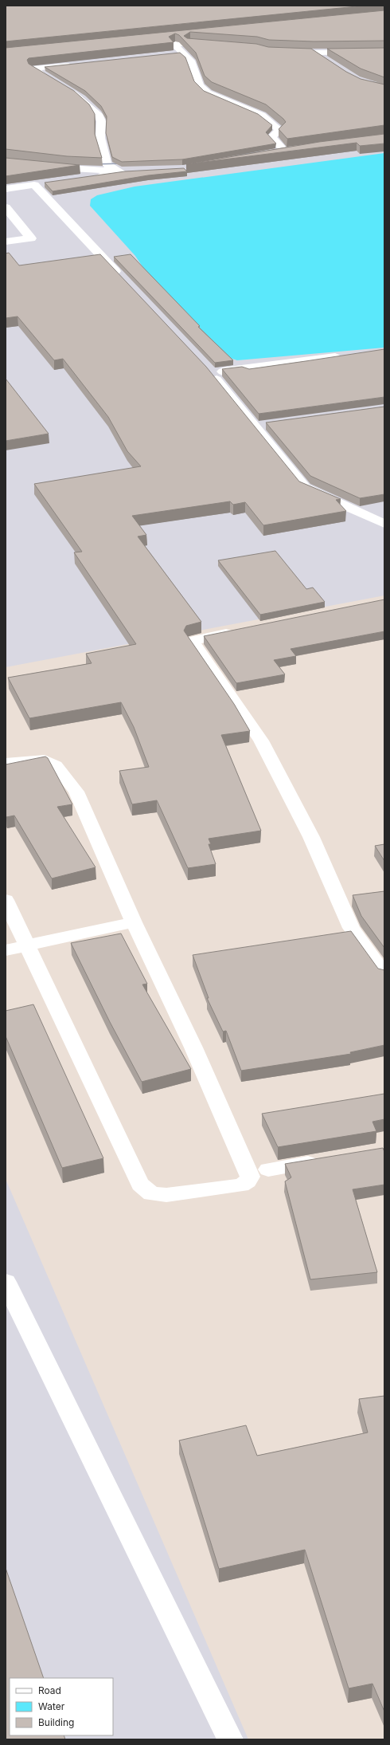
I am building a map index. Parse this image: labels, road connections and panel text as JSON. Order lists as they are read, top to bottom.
{
  "legend": ["Road", "Water", "Building"]
}
